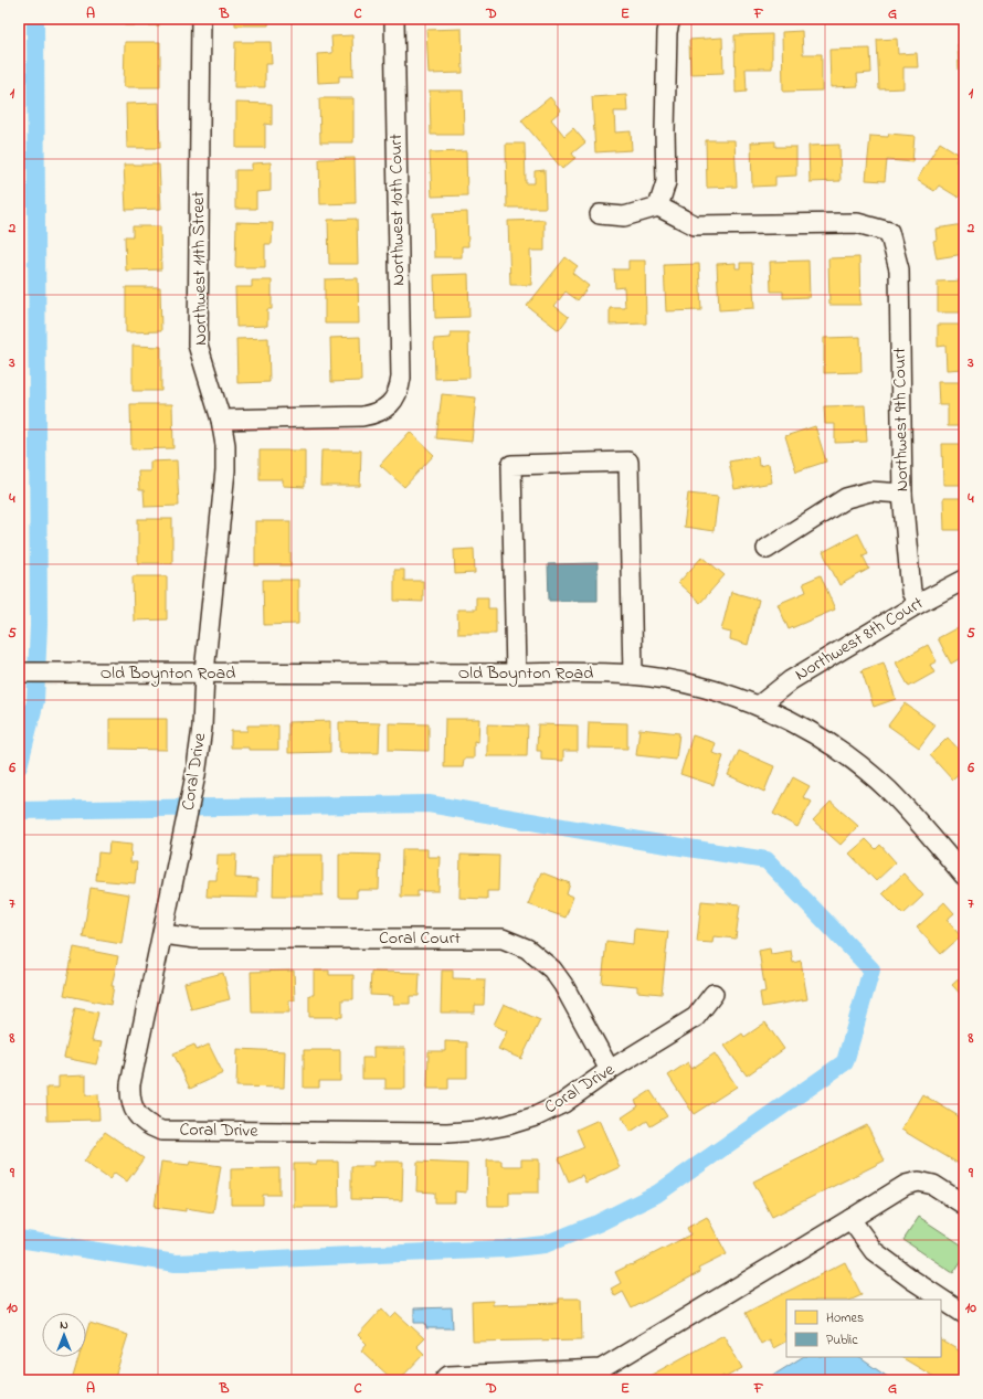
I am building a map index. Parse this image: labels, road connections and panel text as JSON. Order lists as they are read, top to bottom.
{
  "streets": {
    "street": [
      "Northwest 10th Court",
      "Northwest 11th Street",
      "Northwest 9th Court",
      "Northwest 8th Court",
      "Old Boynton Road",
      "Coral Drive",
      "Coral Court"
    ]
  },
  "crossings": [
    ["Northwest 10th Court", "Northwest 11th Street"],
    ["Northwest 11th Street", "Old Boynton Road"],
    ["Northwest 11th Street", "Coral Drive"],
    ["Northwest 9th Court", "Northwest 8th Court"],
    ["Northwest 8th Court", "Old Boynton Road"],
    ["Old Boynton Road", "Coral Drive"],
    ["Coral Drive", "Coral Court"]
  ],
  "legend": ["Homes", "Public"],
  "north": "top",
  "grid": {
    "columns": [
      "A",
      "B",
      "C",
      "D",
      "E",
      "F",
      "G"
    ],
    "rows": [
      "1",
      "2",
      "3",
      "4",
      "5",
      "6",
      "7",
      "8",
      "9",
      "10"
    ]
  }
}
